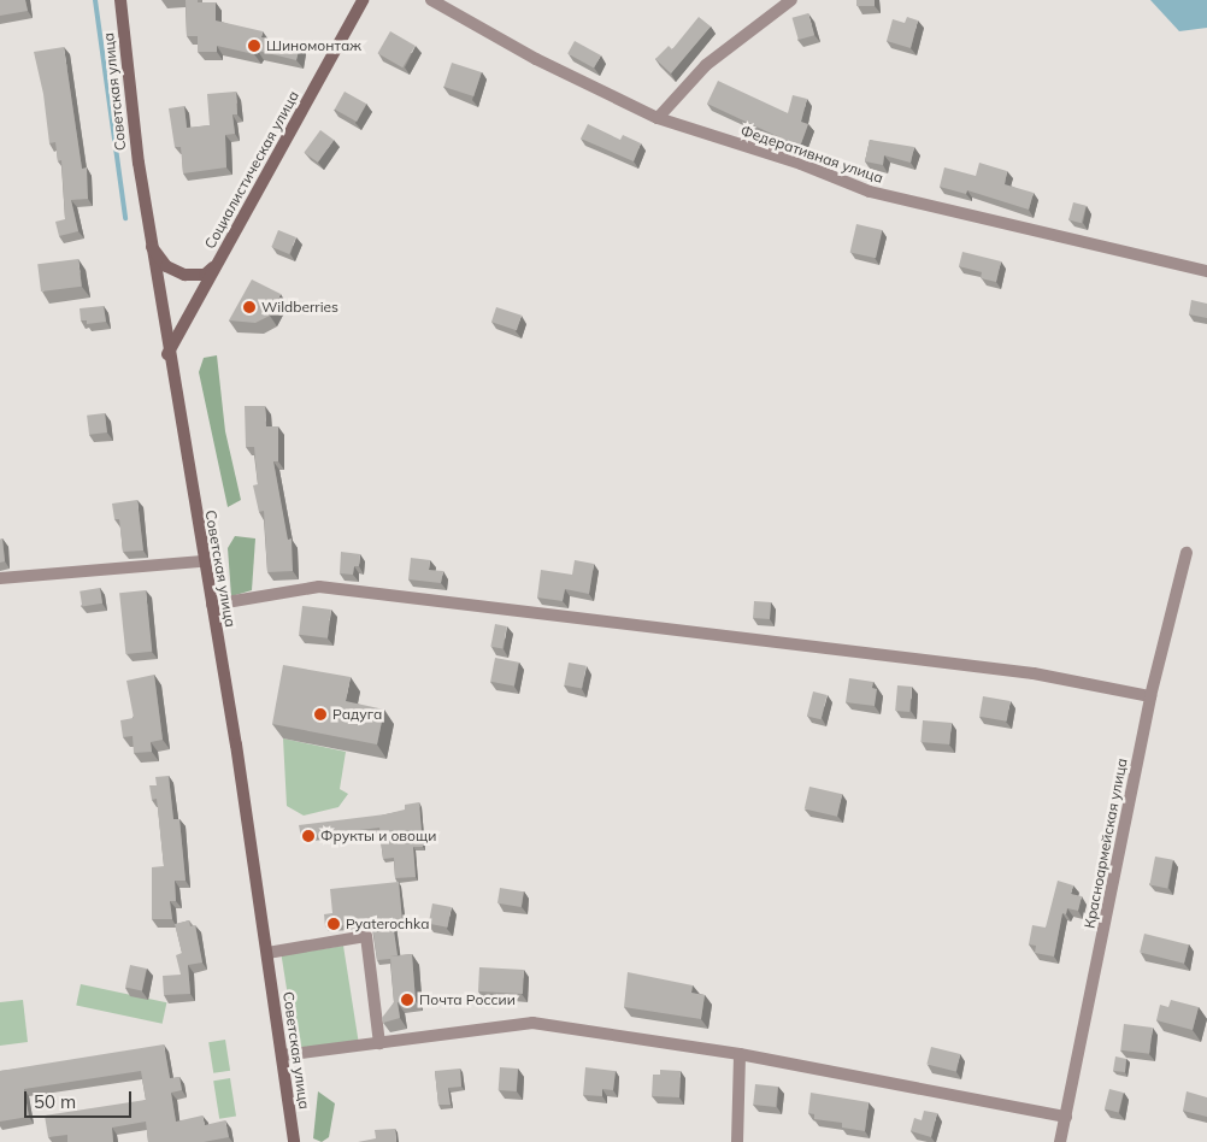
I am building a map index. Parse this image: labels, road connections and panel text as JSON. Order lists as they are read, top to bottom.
{
  "streets": {
    "street": [
      "Советская улица",
      "Федеративная улица",
      "Социалистическая улица",
      "Красноармейская улица"
    ]
  },
  "crossings": [
    ["Советская улица", "Социалистическая улица"]
  ],
  "places": [
    "Шиномонтаж",
    "Wildberries",
    "Радуга",
    "Фрукты и овощи",
    "Pyaterochka",
    "Почта России"
  ],
  "scale_bar": "50 m"
}
